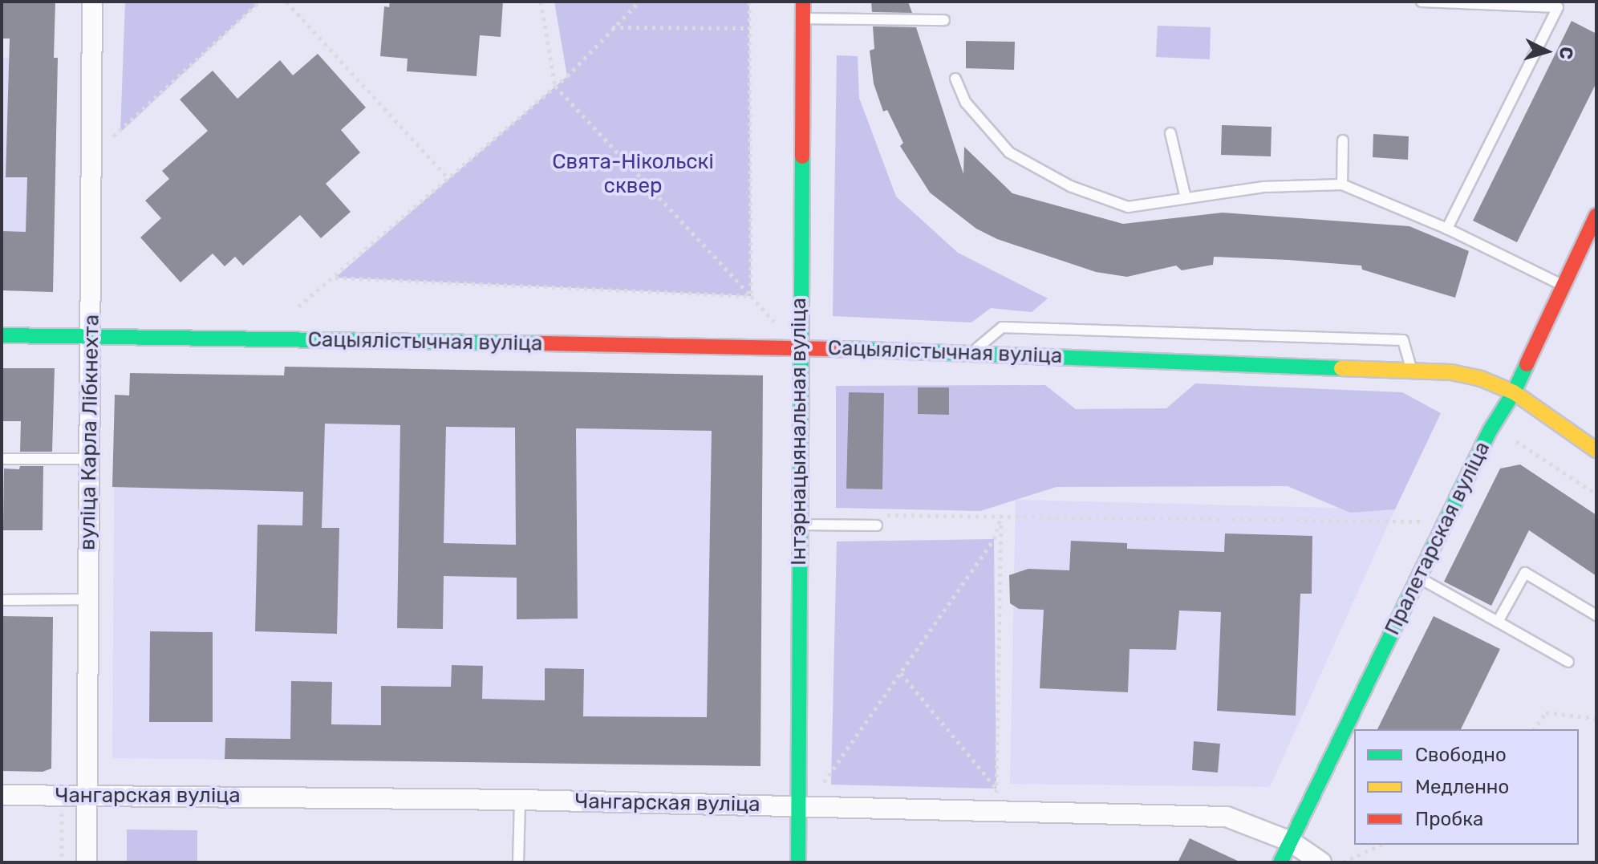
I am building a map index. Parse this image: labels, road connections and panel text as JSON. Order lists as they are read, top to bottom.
{
  "streets": {
    "street": [
      "Сацыялістычная вуліца",
      "Інтэрнацыянальная вуліца",
      "вуліца Карла Лібкнехта",
      "Пралетарская вуліца",
      "Чангарская вуліца"
    ]
  },
  "crossings": [
    ["Сацыялістычная вуліца", "Інтэрнацыянальная вуліца"],
    ["Сацыялістычная вуліца", "вуліца Карла Лібкнехта"],
    ["Сацыялістычная вуліца", "Пралетарская вуліца"],
    ["Інтэрнацыянальная вуліца", "Чангарская вуліца"],
    ["вуліца Карла Лібкнехта", "Чангарская вуліца"],
    ["Пралетарская вуліца", "Чангарская вуліца"]
  ],
  "parks": ["Свята-Нікольскі сквер"],
  "legend": ["Свободно", "Медленно", "Пробка"],
  "north": "right"
}
